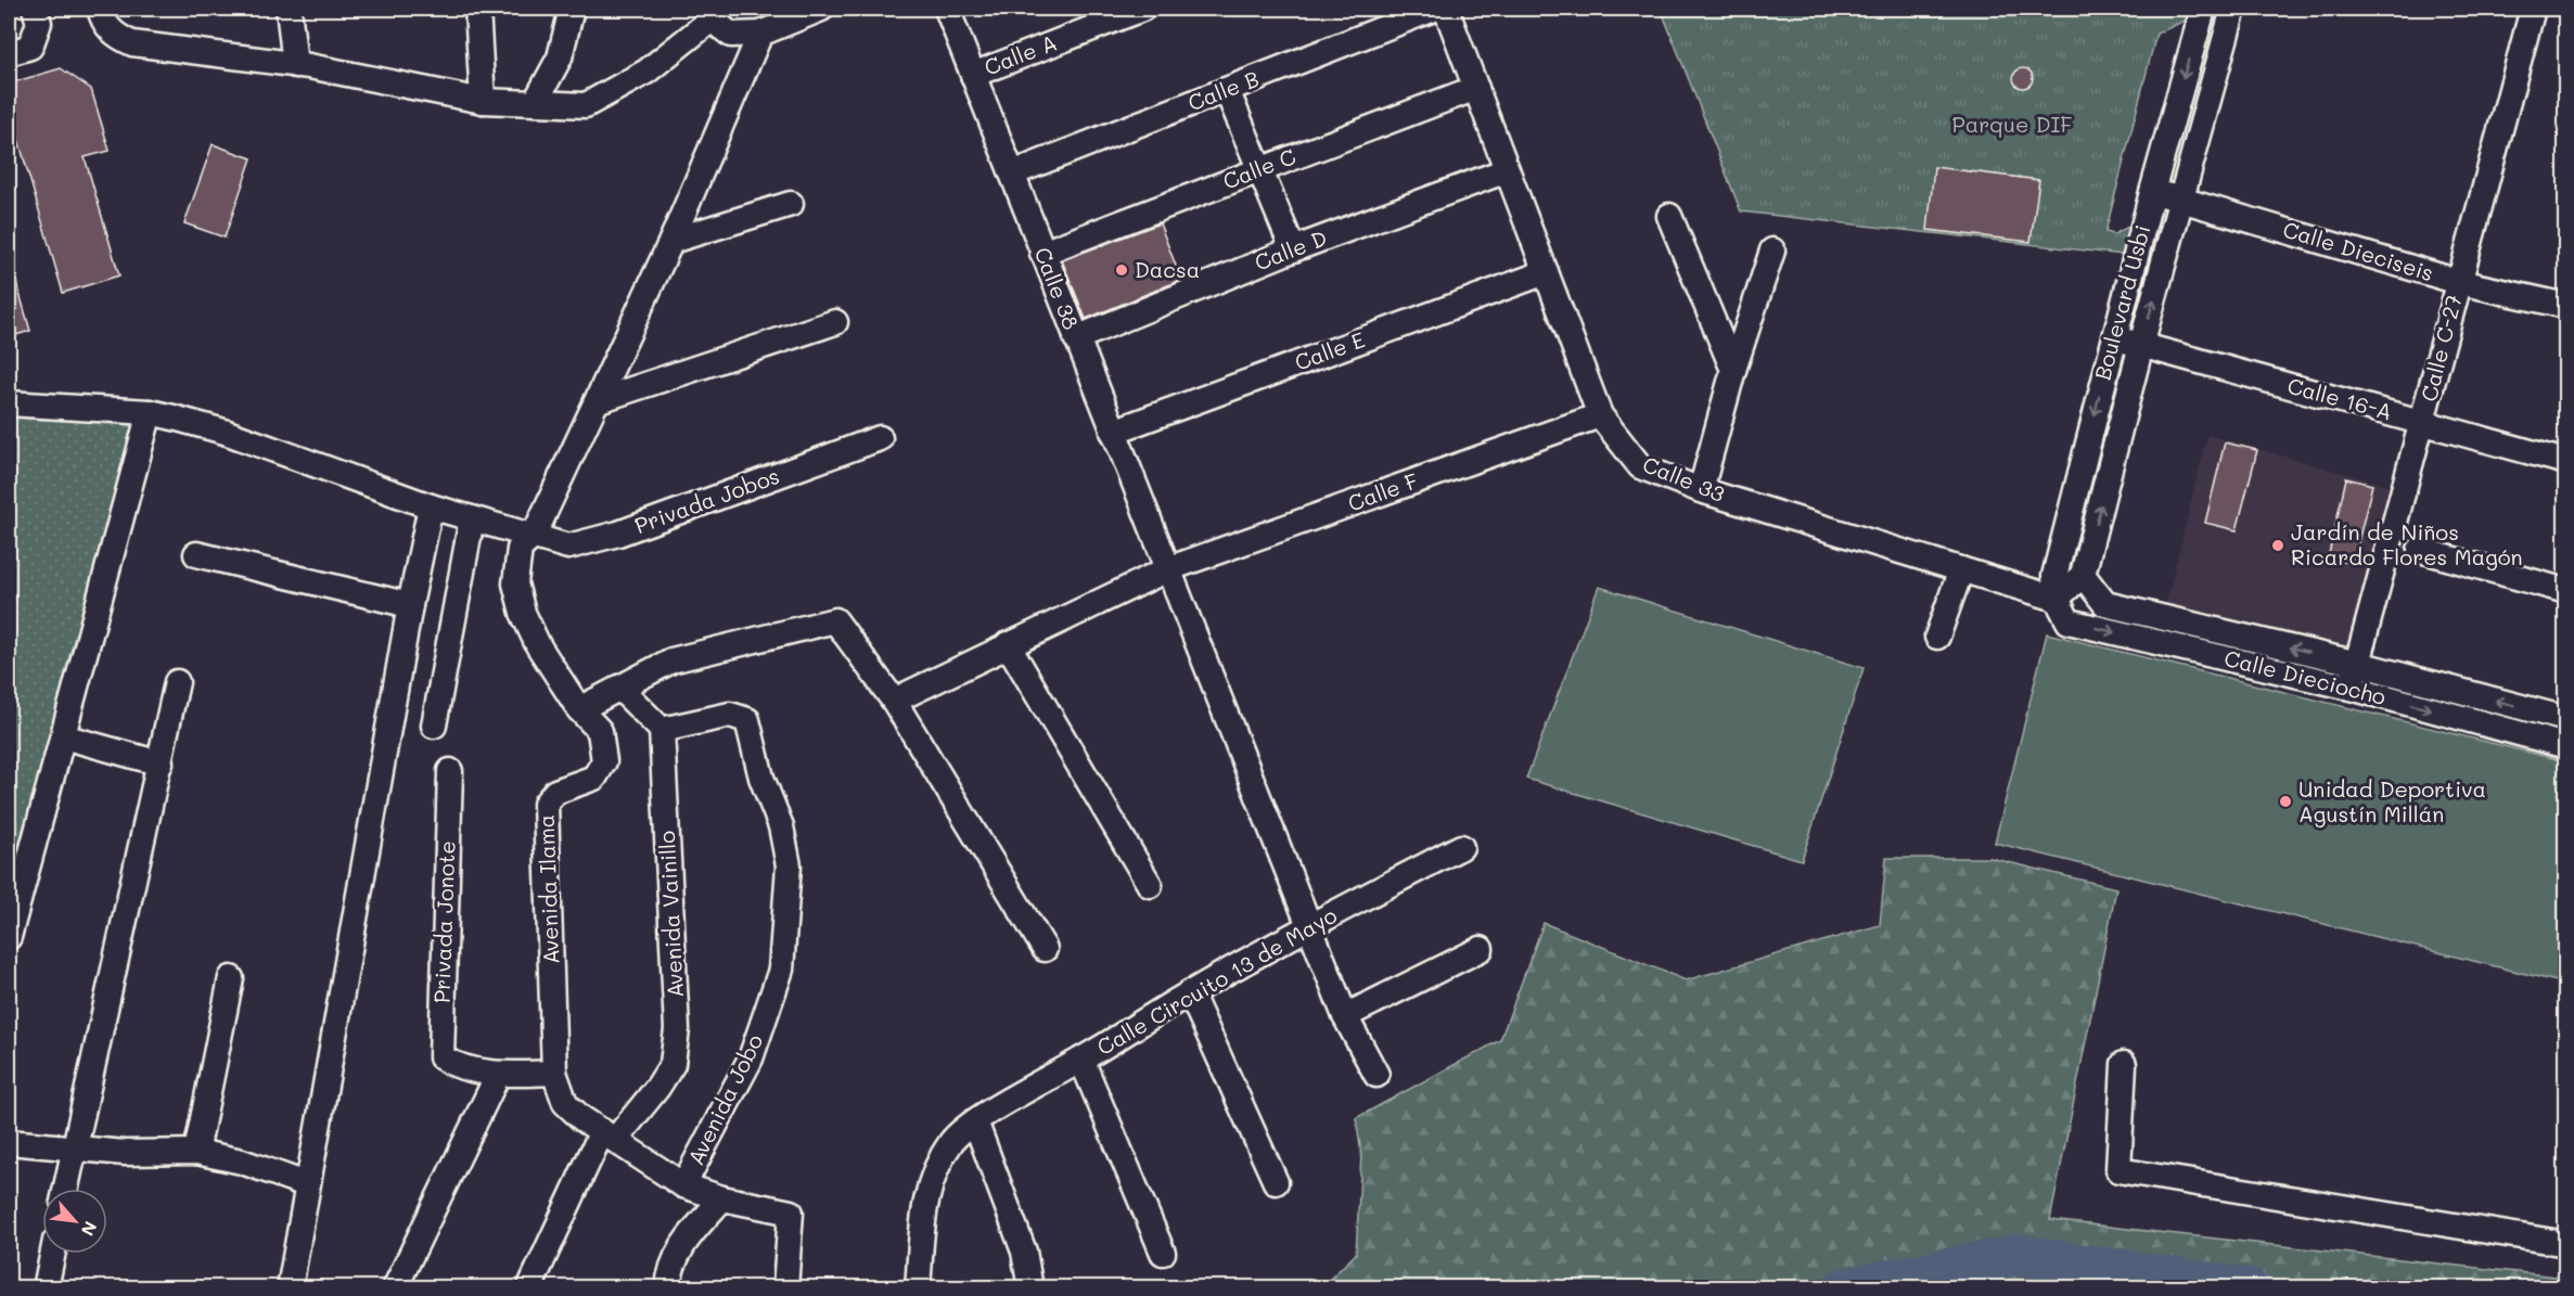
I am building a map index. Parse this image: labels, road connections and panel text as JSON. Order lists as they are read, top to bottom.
{
  "streets": {
    "street": [
      "Calle A",
      "Calle B",
      "Calle C",
      "Calle D",
      "Calle Dieciseis",
      "Calle 38",
      "Boulevard Usbi",
      "Calle C-27",
      "Calle E",
      "Calle 16-A",
      "Calle 33",
      "Calle F",
      "Privada Jobos",
      "Calle Dieciocho",
      "Avenida Ilama",
      "Avenida Vainillo",
      "Privada Jonote",
      "Calle Circuito 13 de Mayo",
      "Avenida Jobo"
    ]
  },
  "crossings": [
    ["Calle A", "Calle 38"],
    ["Calle B", "Calle 38"],
    ["Calle C", "Calle 38"],
    ["Calle C", "Calle 33"],
    ["Calle D", "Calle 38"],
    ["Calle D", "Calle 33"],
    ["Calle Dieciseis", "Boulevard Usbi"],
    ["Calle Dieciseis", "Calle C-27"],
    ["Calle 38", "Calle E"],
    ["Calle 38", "Calle F"],
    ["Calle 38", "Calle Circuito 13 de Mayo"],
    ["Boulevard Usbi", "Calle 16-A"],
    ["Boulevard Usbi", "Calle 33"],
    ["Boulevard Usbi", "Calle Dieciocho"],
    ["Calle C-27", "Calle 16-A"],
    ["Calle C-27", "Calle Dieciocho"],
    ["Calle E", "Calle 33"],
    ["Calle 33", "Calle F"],
    ["Calle 33", "Calle Dieciocho"],
    ["Privada Jobos", "Avenida Ilama"],
    ["Avenida Ilama", "Avenida Vainillo"],
    ["Avenida Ilama", "Avenida Jobo"],
    ["Avenida Vainillo", "Avenida Jobo"]
  ],
  "parks": ["Parque DIF"],
  "places": ["Dacsa", "Jardín de Niños Ricardo Flores Magón", "Unidad Deportiva Agustín Millán"],
  "north": "bottom right"
}
